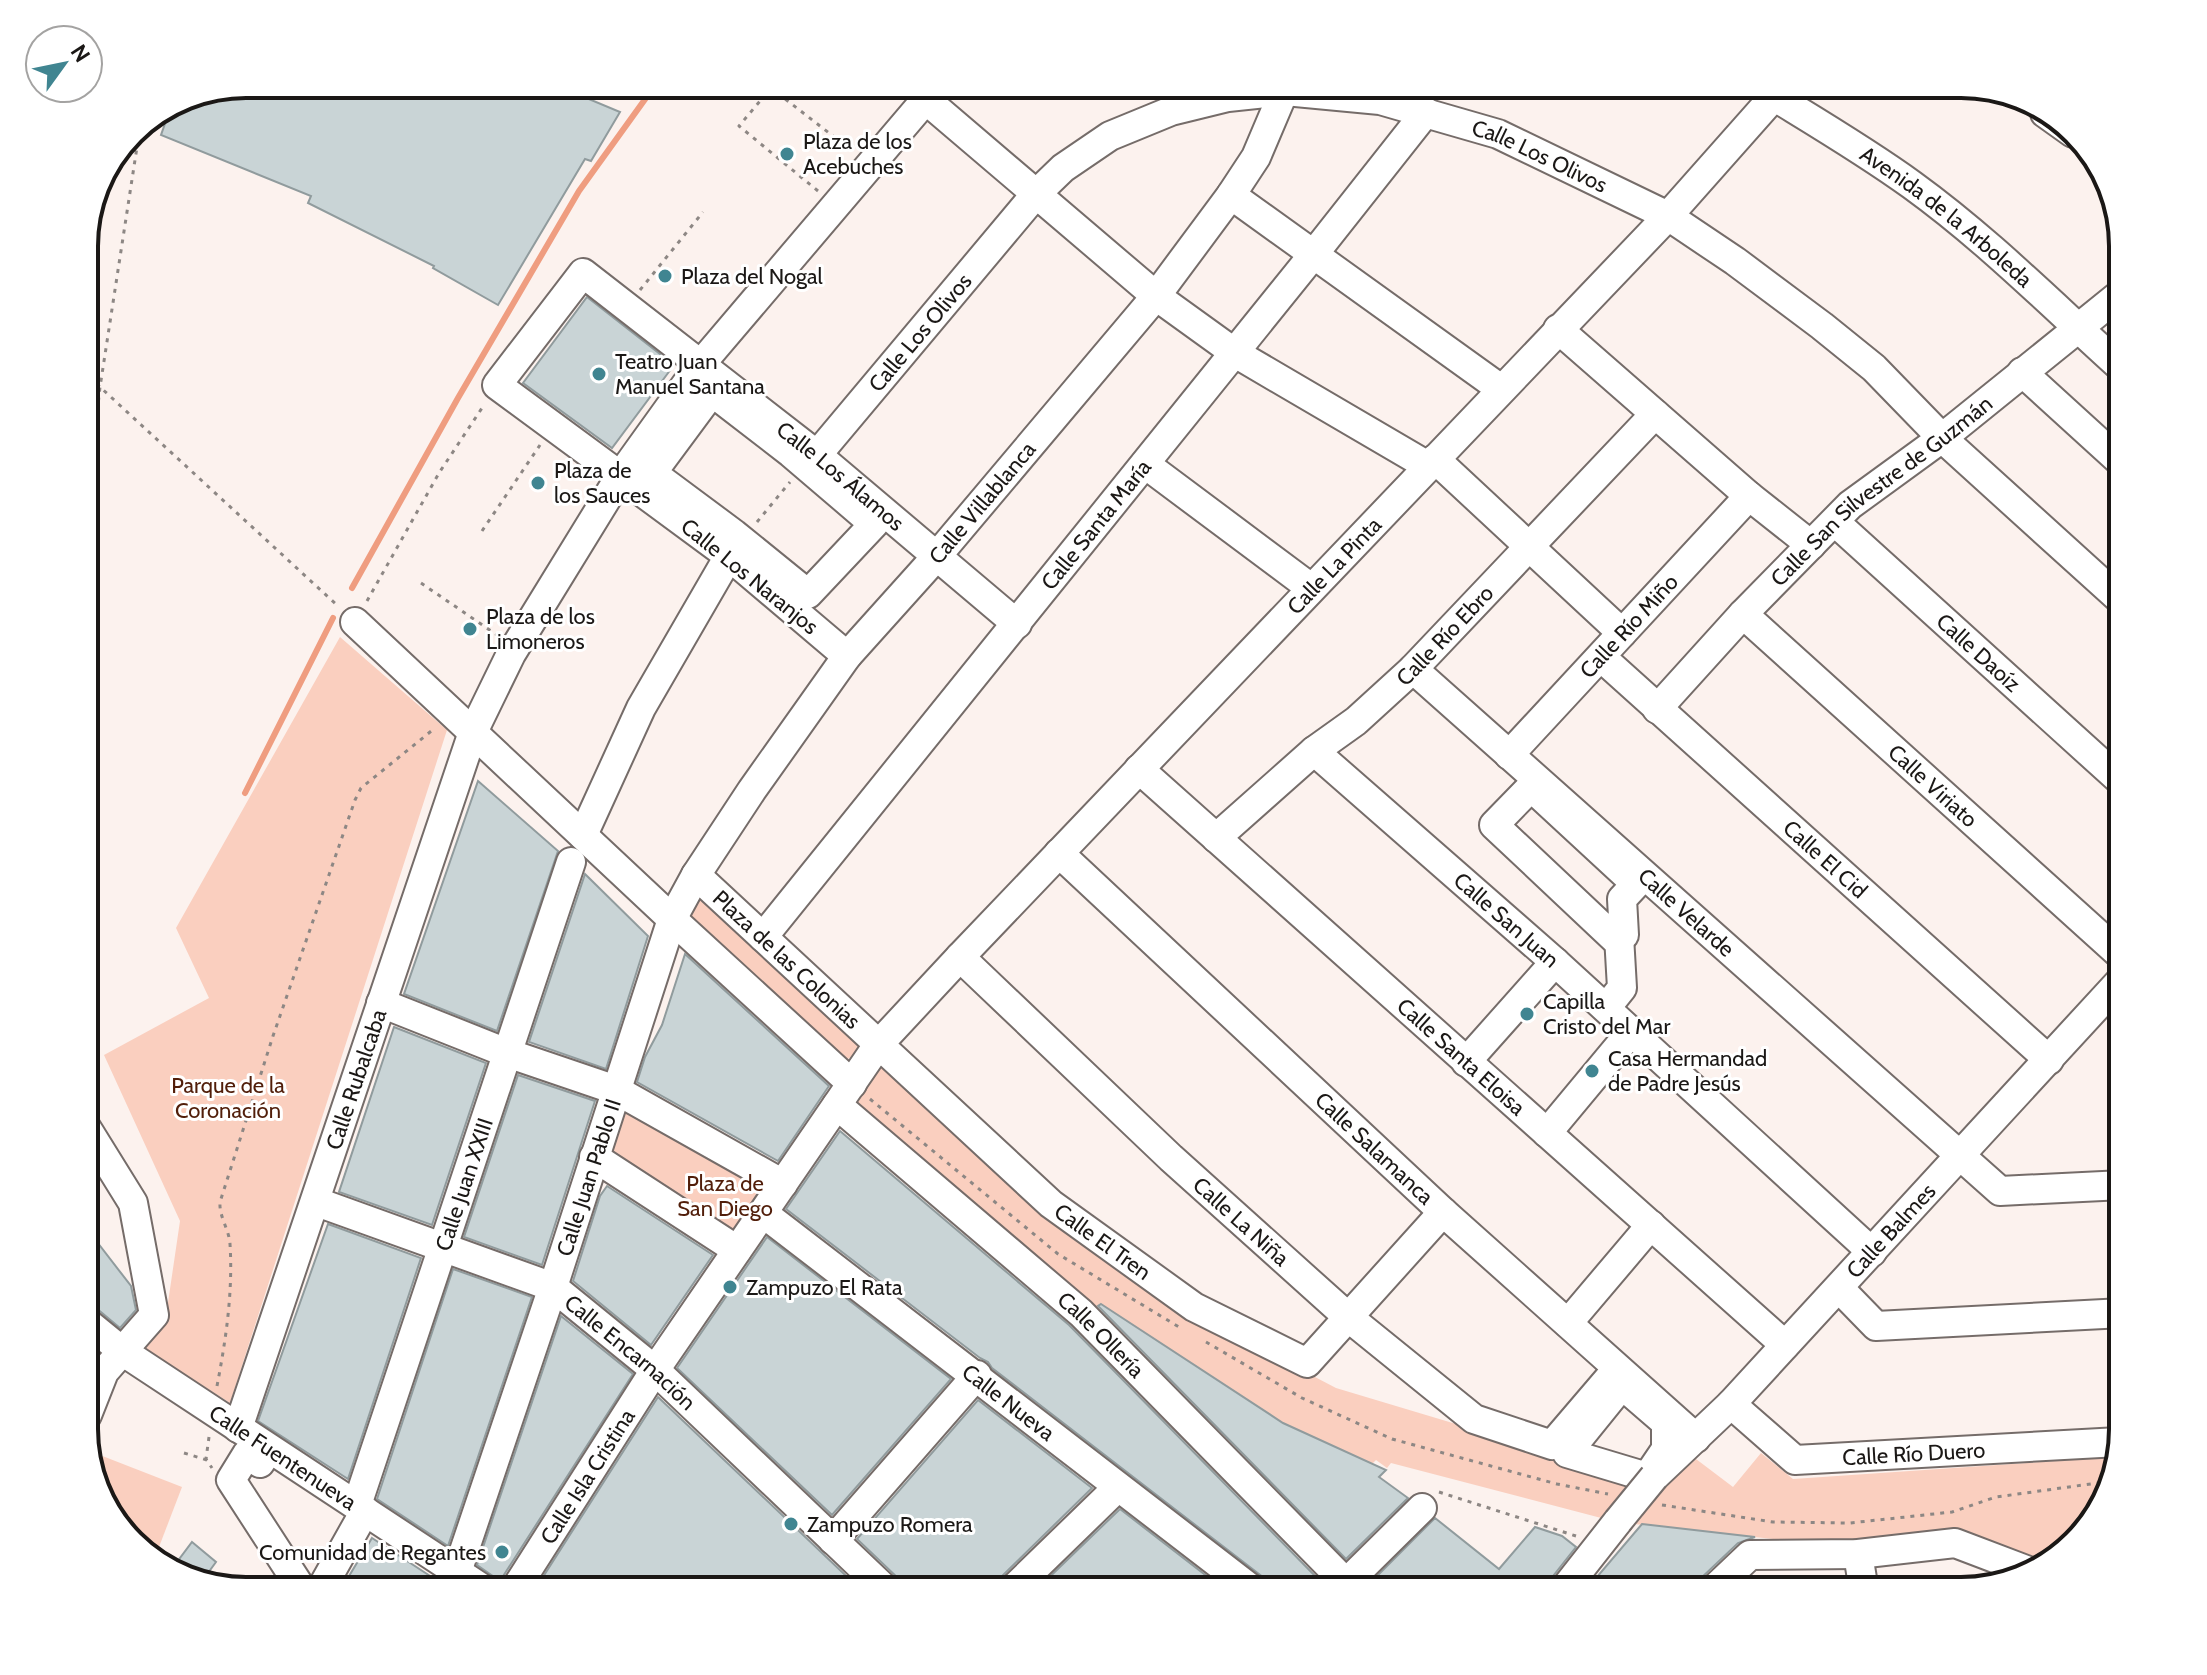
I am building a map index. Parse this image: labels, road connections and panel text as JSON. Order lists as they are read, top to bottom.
{
  "streets": {
    "street": [
      "Calle Los Olivos",
      "Avenida de la Arboleda",
      "Calle Los Álamos",
      "Calle San Silvestre de Guzmán",
      "Calle Villablanca",
      "Calle Santa María",
      "Calle La Pinta",
      "Calle Los Naranjos",
      "Calle Río Miño",
      "Calle Río Ebro",
      "Calle Daoíz",
      "Calle Viriato",
      "Calle El Cid",
      "Calle Velarde",
      "Calle San Juan",
      "Plaza de las Colonias",
      "Calle Santa Eloisa",
      "Calle Rubalcaba",
      "Calle Salamanca",
      "Calle Juan Pablo II",
      "Calle Juan XXIII",
      "Calle La Niña",
      "Calle Balmes",
      "Calle El Tren",
      "Calle Ollería",
      "Calle Encarnación",
      "Calle Nueva",
      "Calle Río Duero",
      "Calle Fuentenueva",
      "Calle Isla Cristina"
    ]
  },
  "crossings": [
    ["Calle Los Olivos", "Calle Los Álamos"],
    ["Calle Los Olivos", "Calle San Silvestre de Guzmán"],
    ["Calle Los Olivos", "Calle Santa María"],
    ["Calle Los Olivos", "Calle La Pinta"],
    ["Avenida de la Arboleda", "Calle San Silvestre de Guzmán"],
    ["Calle Los Álamos", "Calle Villablanca"],
    ["Calle Los Álamos", "Calle Santa María"],
    ["Calle Los Álamos", "Calle Los Naranjos"],
    ["Calle San Silvestre de Guzmán", "Calle Daoíz"],
    ["Calle San Silvestre de Guzmán", "Calle Viriato"],
    ["Calle San Silvestre de Guzmán", "Calle El Cid"],
    ["Calle Villablanca", "Calle Los Naranjos"],
    ["Calle Villablanca", "Plaza de las Colonias"],
    ["Calle Villablanca", "Calle Juan Pablo II"],
    ["Calle Villablanca", "Calle Ollería"],
    ["Calle Santa María", "Plaza de las Colonias"],
    ["Calle La Pinta", "Plaza de las Colonias"],
    ["Calle La Pinta", "Calle Santa Eloisa"],
    ["Calle La Pinta", "Calle Salamanca"],
    ["Calle La Pinta", "Calle La Niña"],
    ["Calle La Pinta", "Calle El Tren"],
    ["Calle La Pinta", "Calle Isla Cristina"],
    ["Calle Río Miño", "Calle El Cid"],
    ["Calle Río Miño", "Calle Velarde"],
    ["Calle Río Ebro", "Calle Velarde"],
    ["Calle Río Ebro", "Calle San Juan"],
    ["Calle Río Ebro", "Calle Santa Eloisa"],
    ["Calle El Cid", "Calle Balmes"],
    ["Calle Velarde", "Calle Balmes"],
    ["Calle San Juan", "Calle Balmes"],
    ["Plaza de las Colonias", "Calle El Tren"],
    ["Plaza de las Colonias", "Calle Isla Cristina"],
    ["Calle Santa Eloisa", "Calle Balmes"],
    ["Calle Rubalcaba", "Calle Ollería"],
    ["Calle Rubalcaba", "Calle Encarnación"],
    ["Calle Rubalcaba", "Calle Fuentenueva"],
    ["Calle Salamanca", "Calle La Niña"],
    ["Calle Salamanca", "Calle Balmes"],
    ["Calle Juan Pablo II", "Calle Ollería"],
    ["Calle Juan Pablo II", "Calle Encarnación"],
    ["Calle Juan Pablo II", "Calle Fuentenueva"],
    ["Calle Juan XXIII", "Calle Encarnación"],
    ["Calle Juan XXIII", "Calle Fuentenueva"],
    ["Calle La Niña", "Calle El Tren"],
    ["Calle Balmes", "Calle Río Duero"],
    ["Calle El Tren", "Calle Isla Cristina"],
    ["Calle Ollería", "Calle Isla Cristina"],
    ["Calle Encarnación", "Calle Isla Cristina"],
    ["Calle Nueva", "Calle Isla Cristina"]
  ],
  "parks": ["Parque de la Coronación", "Plaza de San Diego"],
  "places": [
    "Plaza de los Acebuches",
    "Plaza del Nogal",
    "Teatro Juan Manuel Santana",
    "Plaza de los Sauces",
    "Plaza de los Limoneros",
    "Capilla Cristo del Mar",
    "Casa Hermandad de Padre Jesús",
    "Zampuzo El Rata",
    "Zampuzo Romera",
    "Comunidad de Regantes"
  ],
  "north": "top right"
}
